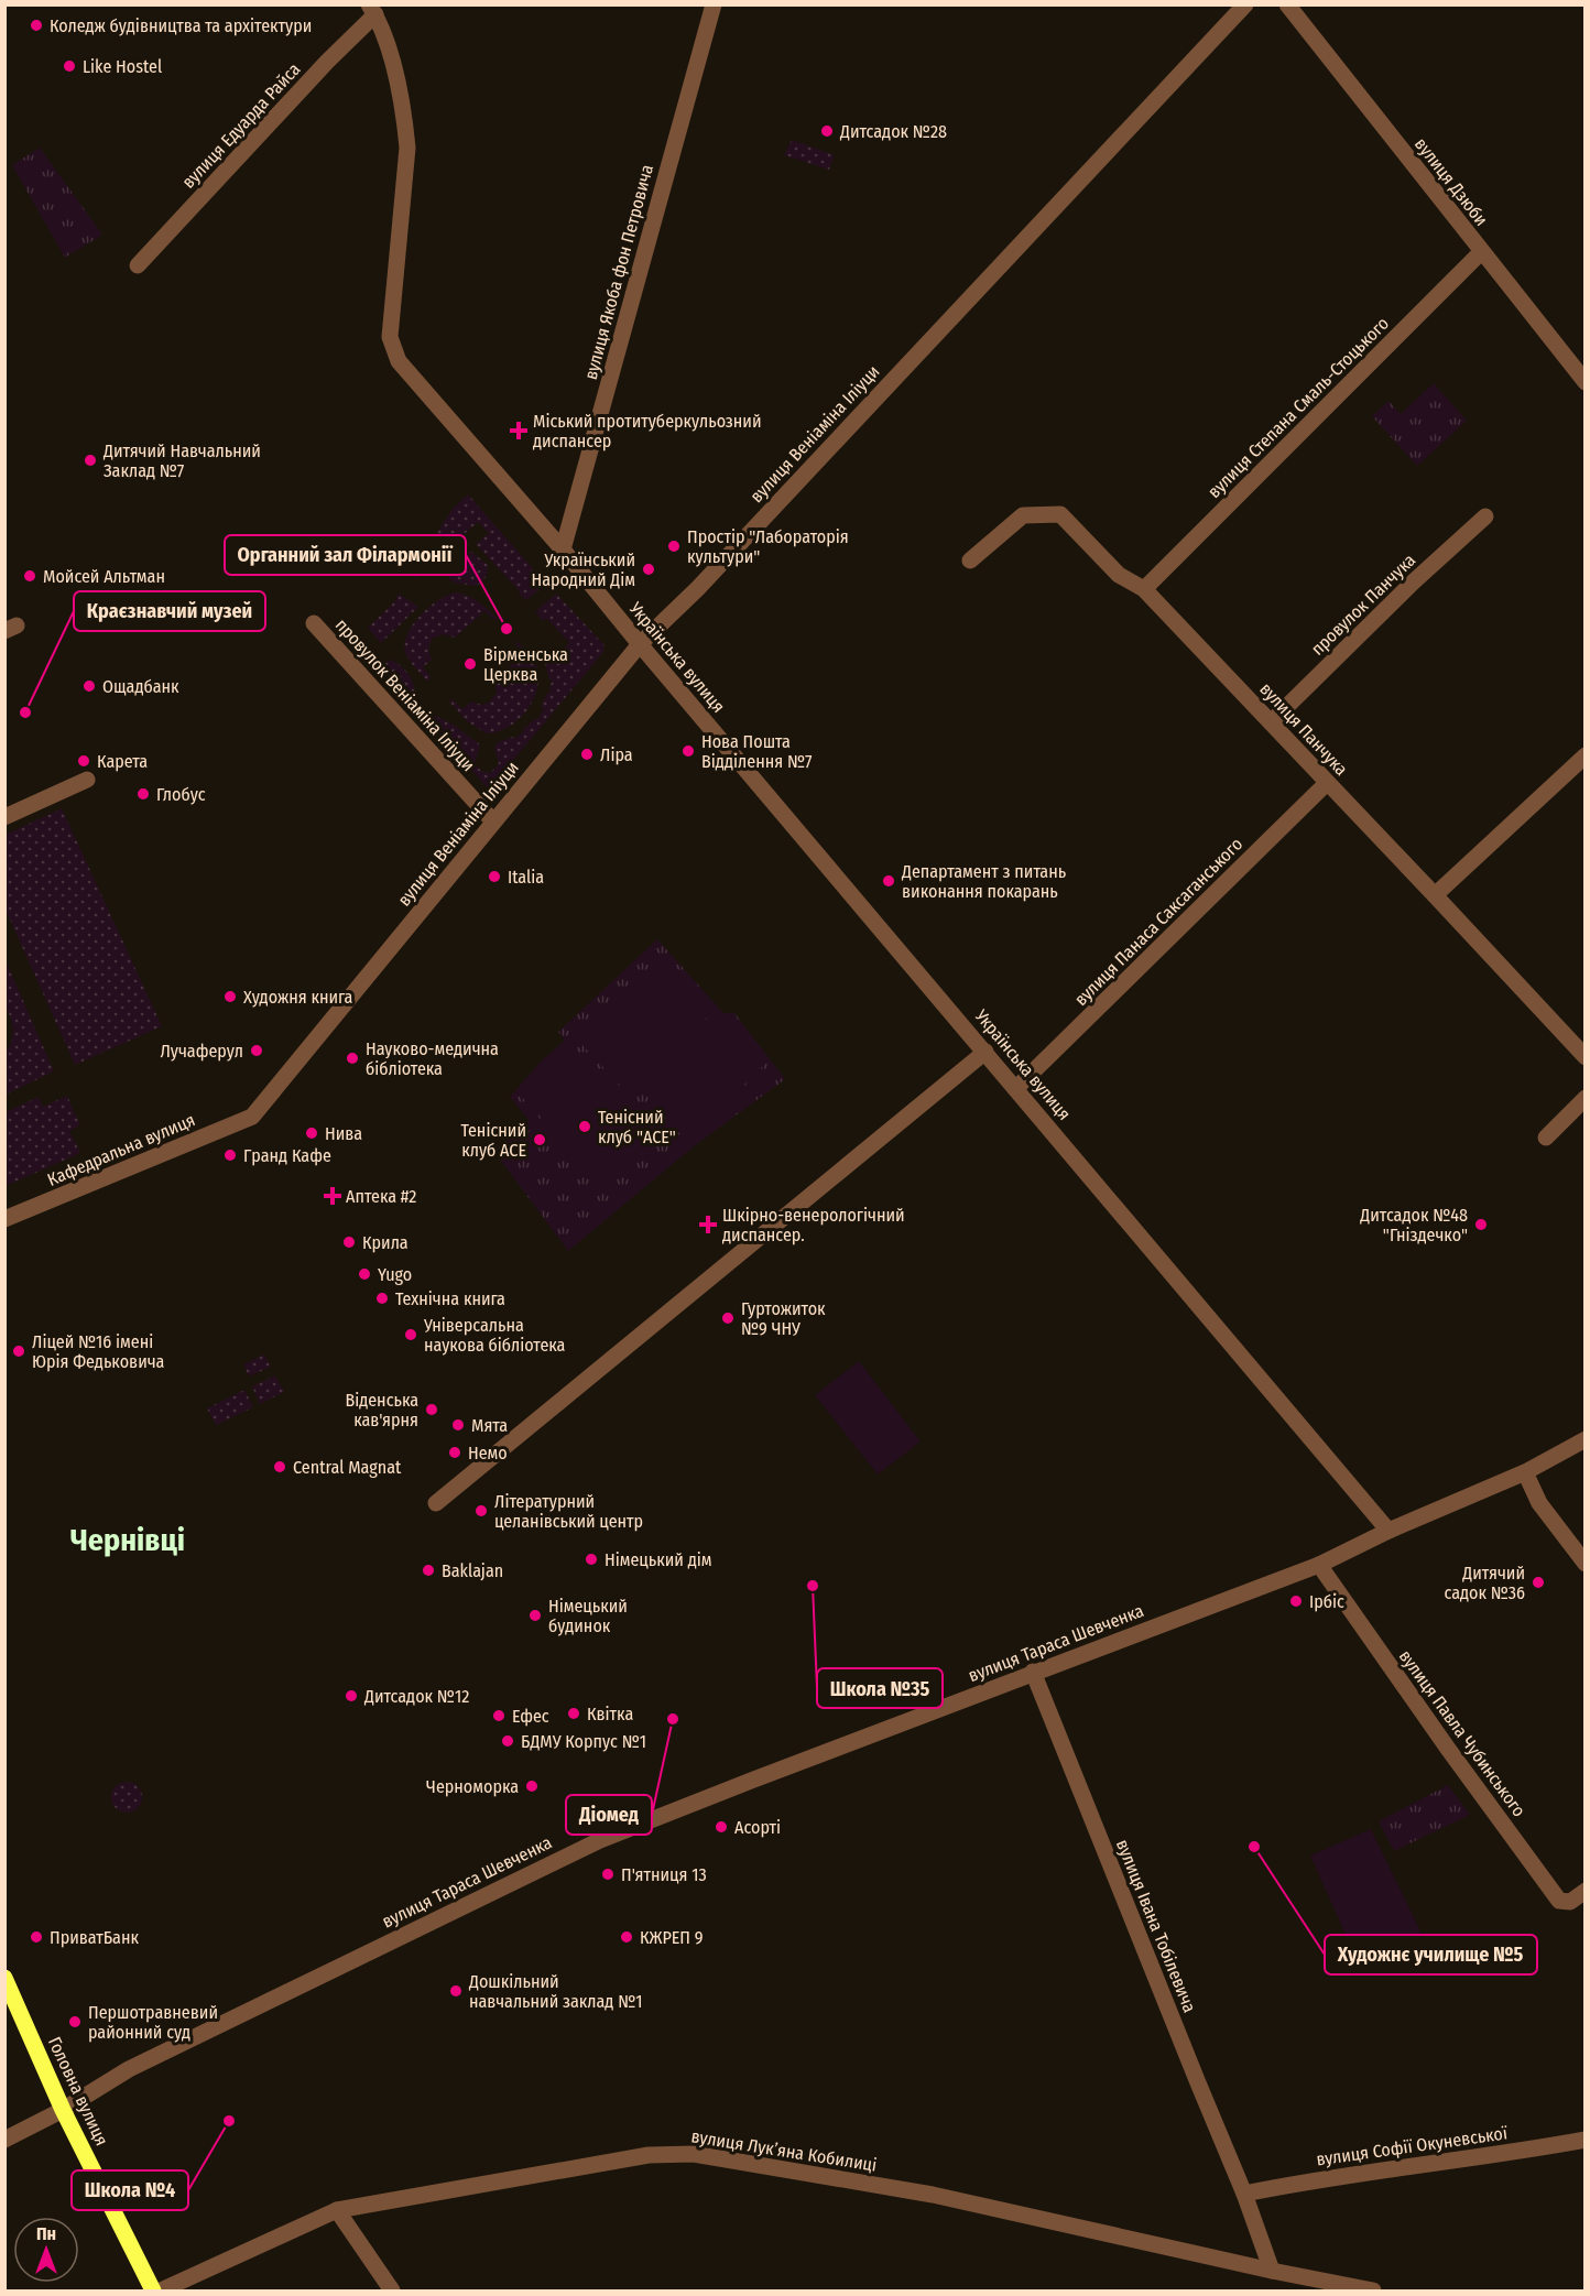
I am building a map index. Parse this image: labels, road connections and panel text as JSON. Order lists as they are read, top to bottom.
{
  "streets": {
    "main road": ["Головна вулиця"],
    "street": [
      "вулиця Едуарда Райса",
      "вулиця Дзюби",
      "вулиця Якоба фон Петровича",
      "вулиця Степана Смаль-Стоцького",
      "вулиця Веніаміна Іліуци",
      "провулок Панчука",
      "Українська вулиця",
      "провулок Веніаміна Іліуци",
      "вулиця Панчука",
      "вулиця Панаса Саксаганського",
      "Кафедральна вулиця",
      "вулиця Тараса Шевченка",
      "вулиця Павла Чубинського",
      "вулиця Івана Тобілевича",
      "вулиця Софії Окуневської",
      "вулиця Лукʼяна Кобилиці"
    ]
  },
  "crossings": [
    ["вулиця Едуарда Райса", "Українська вулиця"],
    ["вулиця Дзюби", "вулиця Степана Смаль-Стоцького"],
    ["вулиця Якоба фон Петровича", "Українська вулиця"],
    ["вулиця Степана Смаль-Стоцького", "вулиця Панчука"],
    ["вулиця Веніаміна Іліуци", "Українська вулиця"],
    ["вулиця Веніаміна Іліуци", "провулок Веніаміна Іліуци"],
    ["вулиця Веніаміна Іліуци", "Кафедральна вулиця"],
    ["провулок Панчука", "вулиця Панчука"],
    ["Українська вулиця", "вулиця Панаса Саксаганського"],
    ["Українська вулиця", "вулиця Тараса Шевченка"],
    ["вулиця Панчука", "вулиця Панаса Саксаганського"],
    ["вулиця Тараса Шевченка", "вулиця Павла Чубинського"],
    ["вулиця Тараса Шевченка", "вулиця Івана Тобілевича"],
    ["вулиця Тараса Шевченка", "Головна вулиця"],
    ["вулиця Івана Тобілевича", "вулиця Софії Окуневської"],
    ["вулиця Івана Тобілевича", "вулиця Лукʼяна Кобилиці"]
  ],
  "districts": ["Чернівці"],
  "places": {
    "other": [
      "Коледж будівництва та архітектури",
      "Like Hostel",
      "Дитсадок №28",
      "Дитячий Навчальний Заклад №7",
      "Простір \"Лабораторія культури\"",
      "Український Народний Дім",
      "Мойсей Альтман",
      "Органний зал Філармонії",
      "Вірменська Церква",
      "Ощадбанк",
      "Краєзнавчий музей",
      "Нова Пошта Відділення №7",
      "Ліра",
      "Карета",
      "Глобус",
      "Italia",
      "Департамент з питань виконання покарань",
      "Художня книга",
      "Лучаферул",
      "Науково-медична бібліотека",
      "Тенісний клуб \"ACE\"",
      "Нива",
      "Тенісний клуб АСЕ",
      "Гранд Кафе",
      "Дитсадок №48 \"Гніздечко\"",
      "Крила",
      "Yugo",
      "Технічна книга",
      "Гуртожиток №9 ЧНУ",
      "Універсальна наукова бібліотека",
      "Ліцей №16 імені Юрія Федьковича",
      "Віденська кав'ярня",
      "Мята",
      "Немо",
      "Central Magnat",
      "Літературний целанівський центр",
      "Німецький дім",
      "Baklajan",
      "Дитячий садок №36",
      "Школа №35",
      "Ірбіс",
      "Німецький будинок",
      "Дитсадок №12",
      "Квітка",
      "Ефес",
      "Діомед",
      "БДМУ Корпус №1",
      "Черноморка",
      "Асорті",
      "Художнє училище №5",
      "П'ятниця 13",
      "ПриватБанк",
      "КЖРЕП 9",
      "Дошкільний навчальний заклад №1",
      "Першотравневий районний суд",
      "Школа №4"
    ],
    "health": ["Міський протитуберкульозний диспансер", "Аптека #2", "Шкірно-венерологічний диспансер."]
  },
  "north": "top"
}
